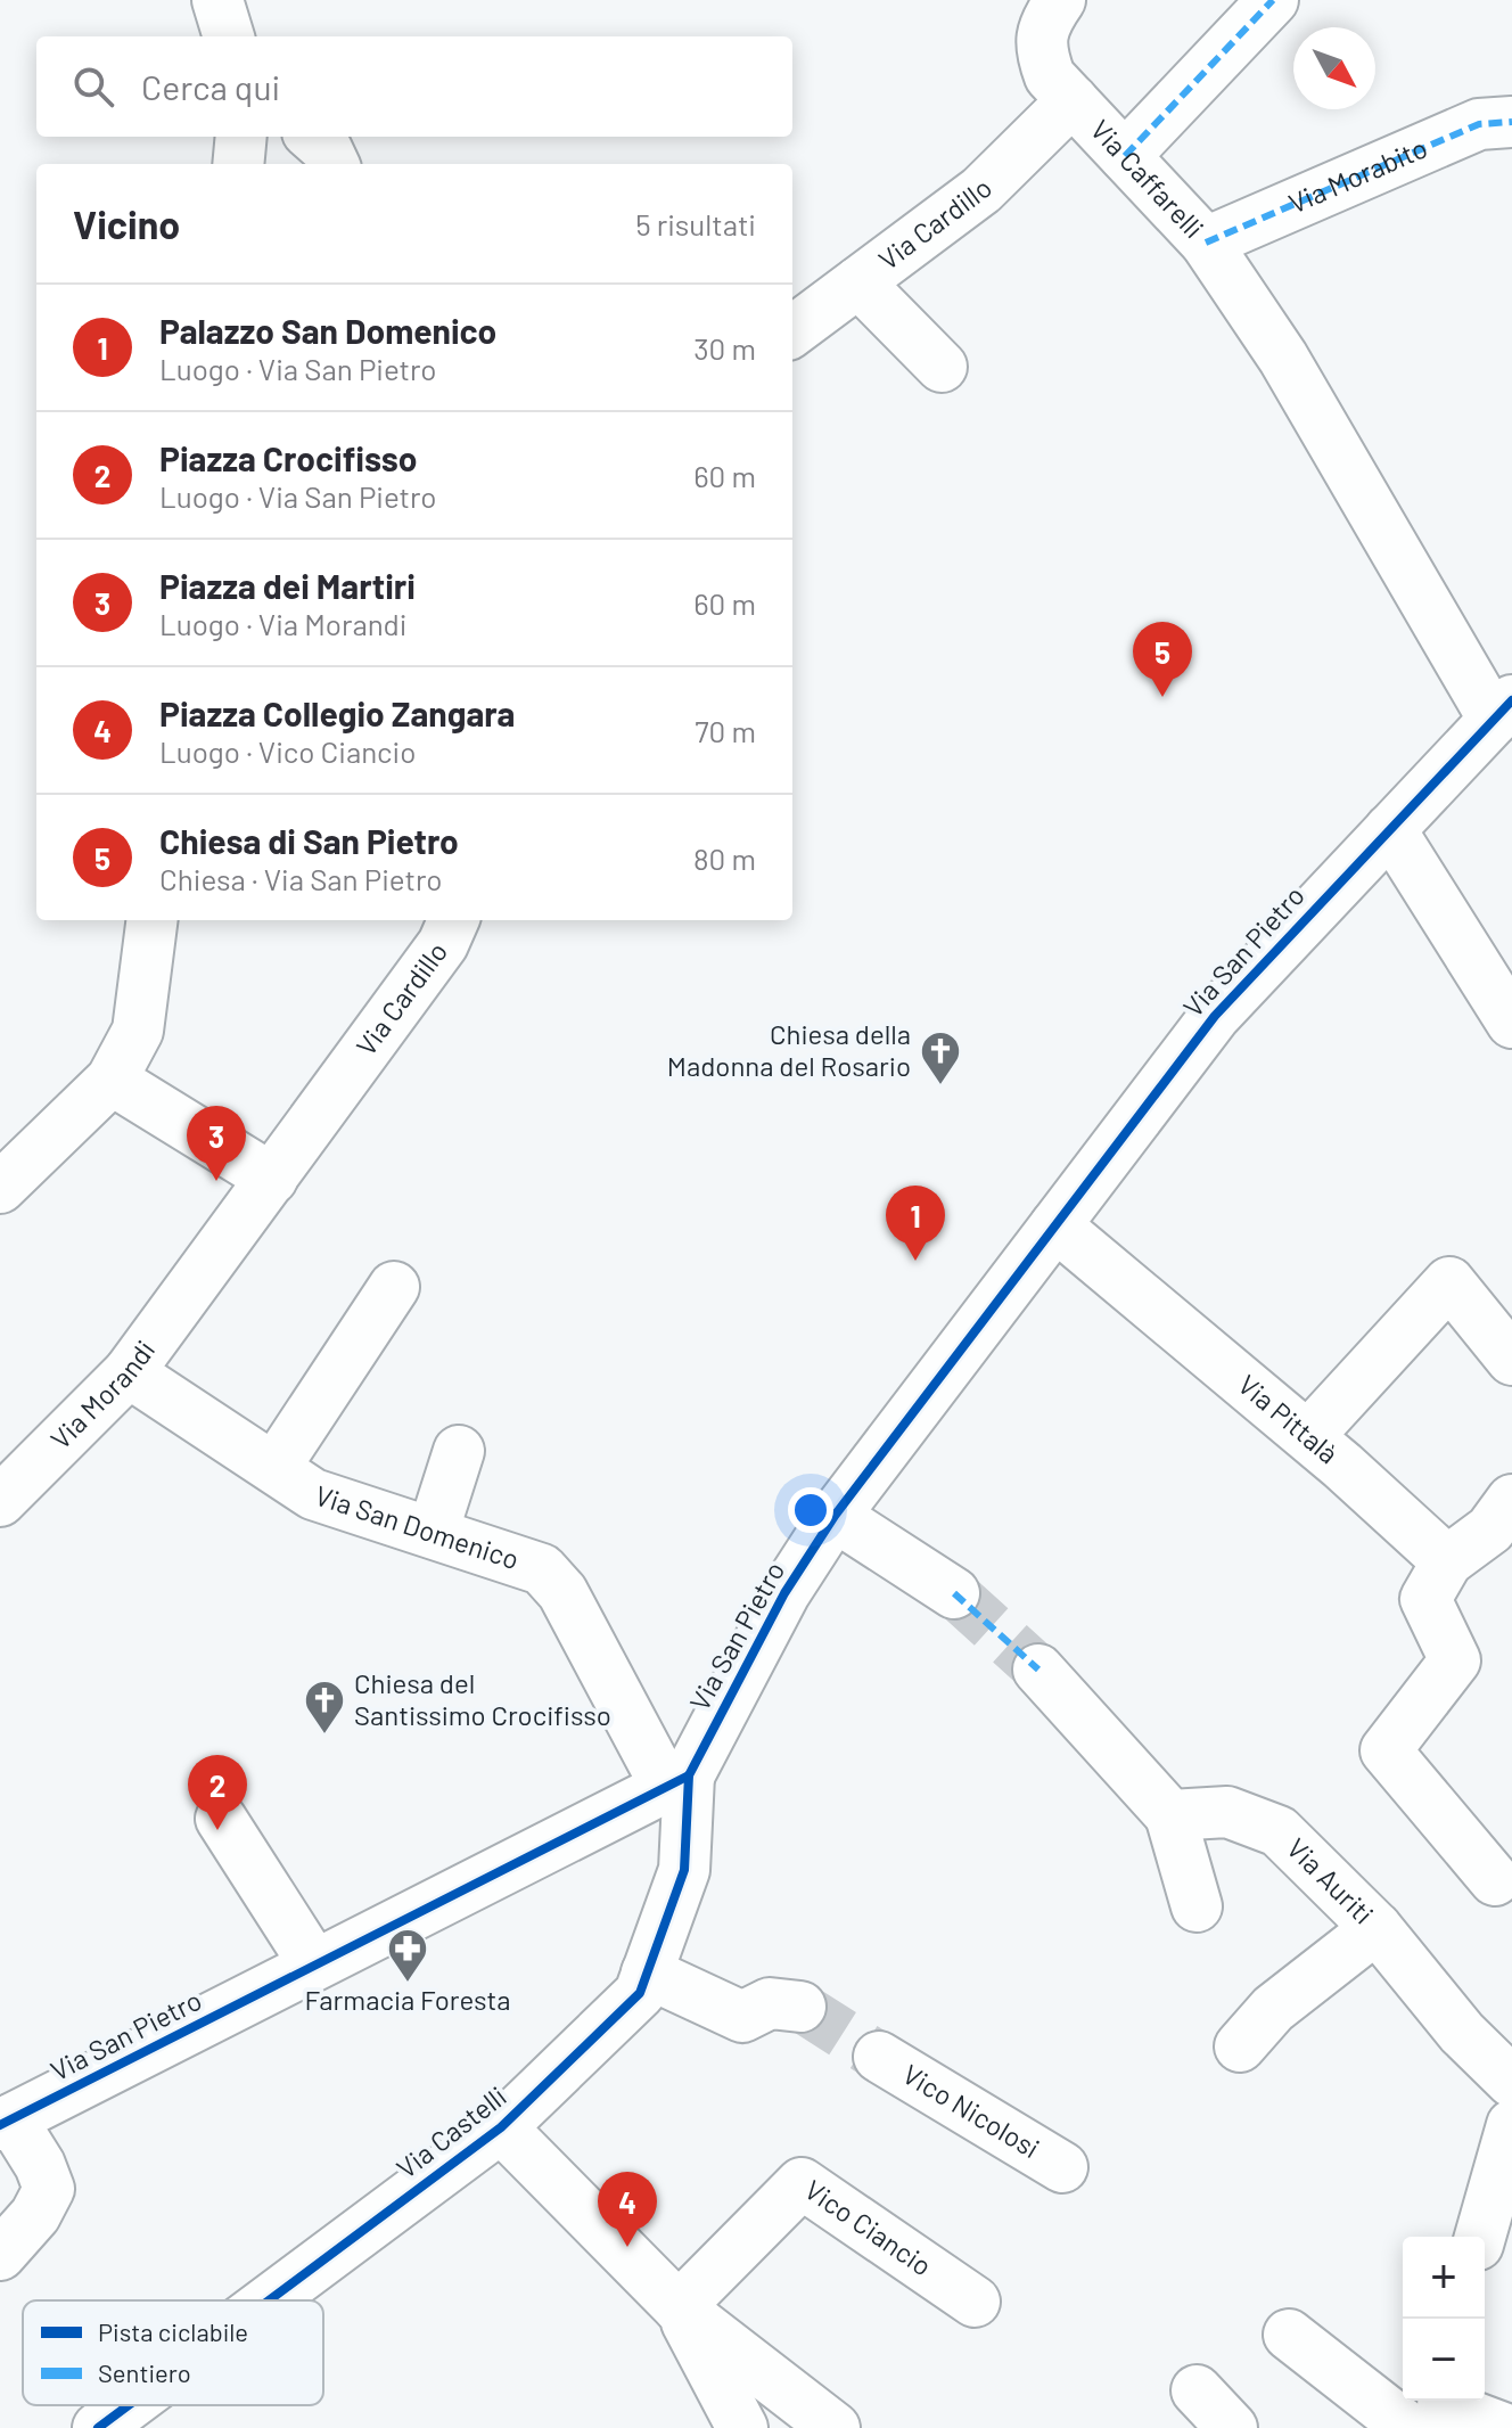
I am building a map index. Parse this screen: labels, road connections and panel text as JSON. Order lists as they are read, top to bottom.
{
  "streets": {
    "street": [
      "Via Morabito",
      "Via Caffarelli",
      "Via Cardillo",
      "Via San Pietro",
      "Via Morandi",
      "Via Pittalà",
      "Via San Domenico",
      "Via Auriti",
      "Vico Nicolosi",
      "Via Castelli",
      "Vico Ciancio"
    ]
  },
  "crossings": [
    ["Via Morabito", "Via Caffarelli"],
    ["Via Caffarelli", "Via Cardillo"],
    ["Via Caffarelli", "Via San Pietro"],
    ["Via Cardillo", "Via Morandi"],
    ["Via San Pietro", "Via Pittalà"],
    ["Via San Pietro", "Via San Domenico"],
    ["Via San Pietro", "Via Castelli"],
    ["Via Morandi", "Via San Domenico"],
    ["Via San Domenico", "Via Castelli"]
  ],
  "places": {
    "church": ["Chiesa della Madonna del Rosario", "Chiesa del Santissimo Crocifisso"],
    "pharmacy": ["Farmacia Foresta"]
  },
  "legend": ["Pista ciclabile", "Sentiero"],
  "north": "bottom right",
  "page": {
    "search": "Cerca qui",
    "heading": ["Vicino", "5 risultati"],
    "list": [
      {
        "mark": "1",
        "name": "Palazzo San Domenico",
        "note": "Luogo · Via San Pietro",
        "value": "30 m"
      },
      {
        "mark": "2",
        "name": "Piazza Crocifisso",
        "note": "Luogo · Via San Pietro",
        "value": "60 m"
      },
      {
        "mark": "3",
        "name": "Piazza dei Martiri",
        "note": "Luogo · Via Morandi",
        "value": "60 m"
      },
      {
        "mark": "4",
        "name": "Piazza Collegio Zangara",
        "note": "Luogo · Vico Ciancio",
        "value": "70 m"
      },
      {
        "mark": "5",
        "name": "Chiesa di San Pietro",
        "note": "Chiesa · Via San Pietro",
        "value": "80 m"
      }
    ],
    "pins": [
      "5",
      "3",
      "1",
      "2",
      "4"
    ],
    "map_buttons": ["+", "−"]
  }
}
